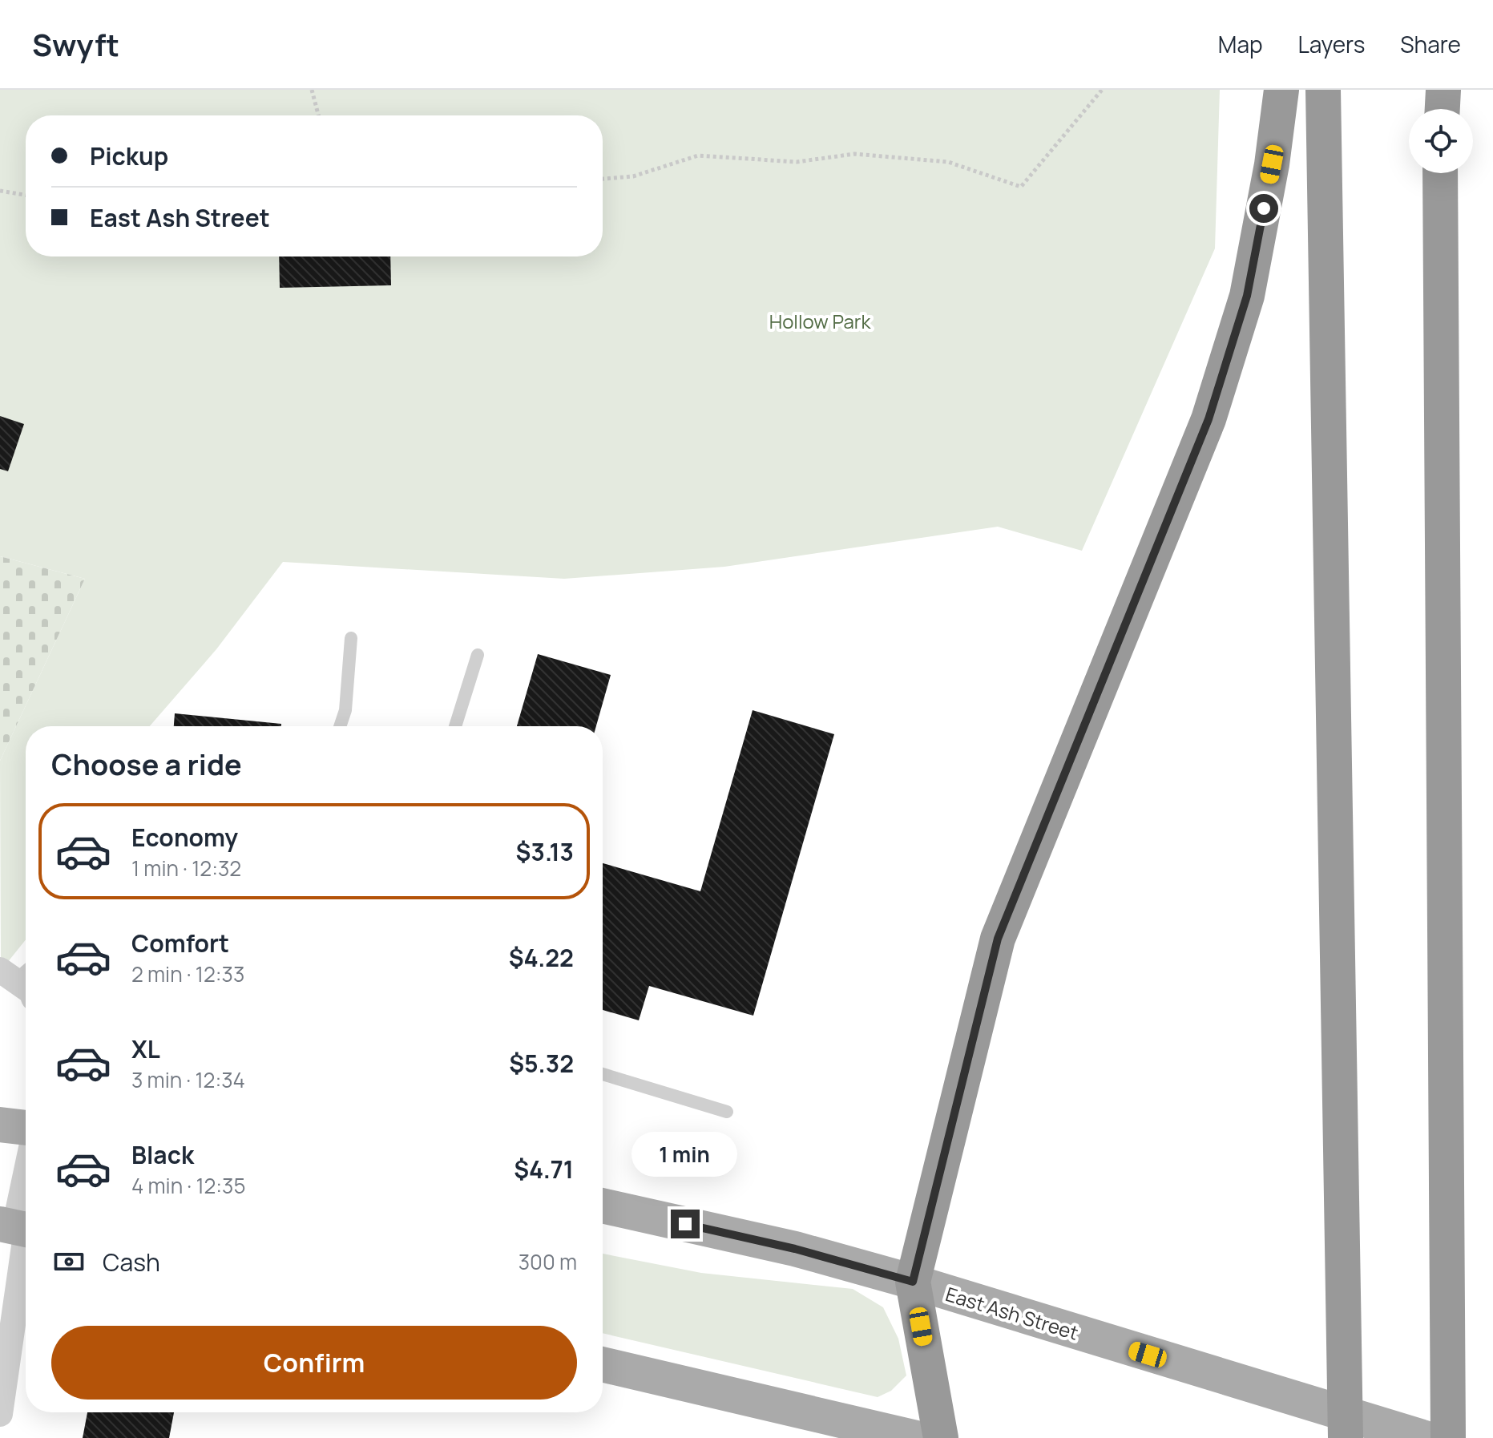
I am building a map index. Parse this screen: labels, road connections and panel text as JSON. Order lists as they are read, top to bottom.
{
  "streets": {
    "main road": ["East Ash Street"]
  },
  "parks": ["Hollow Park"],
  "page": {
    "header": "Swyft",
    "nav": ["Map", "Layers", "Share"],
    "banner": ["Pickup", "East Ash Street"],
    "heading": "Choose a ride",
    "list": [
      {
        "name": "Economy",
        "note": "1 min · 12:32",
        "value": "$3.13"
      },
      {
        "name": "Comfort",
        "note": "2 min · 12:33",
        "value": "$4.22"
      },
      {
        "name": "XL",
        "note": "3 min · 12:34",
        "value": "$5.32"
      },
      {
        "name": "Black",
        "note": "4 min · 12:35",
        "value": "$4.71"
      }
    ],
    "bubble": "1 min",
    "pay": ["Cash", "300 m"],
    "buttons": "Confirm"
  }
}
